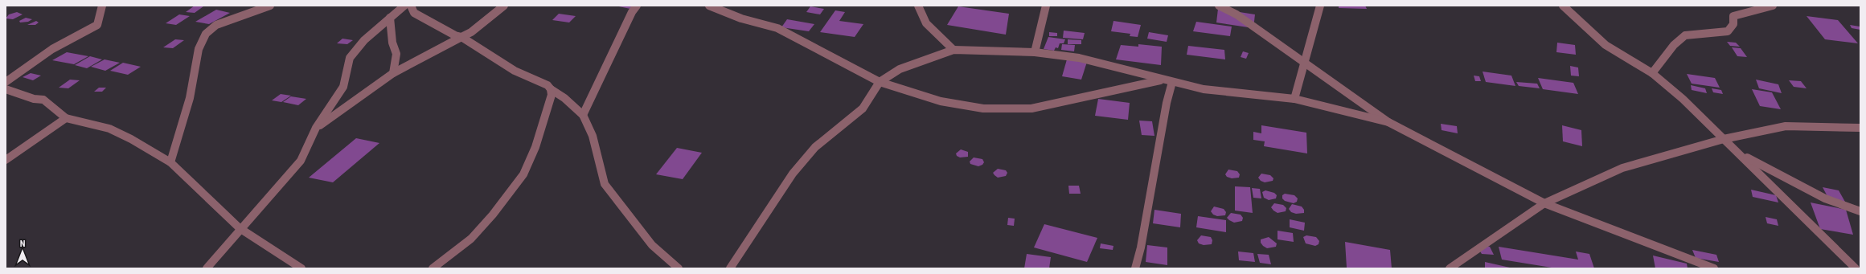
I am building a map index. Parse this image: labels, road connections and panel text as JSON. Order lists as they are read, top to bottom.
{
  "north": "top"
}
